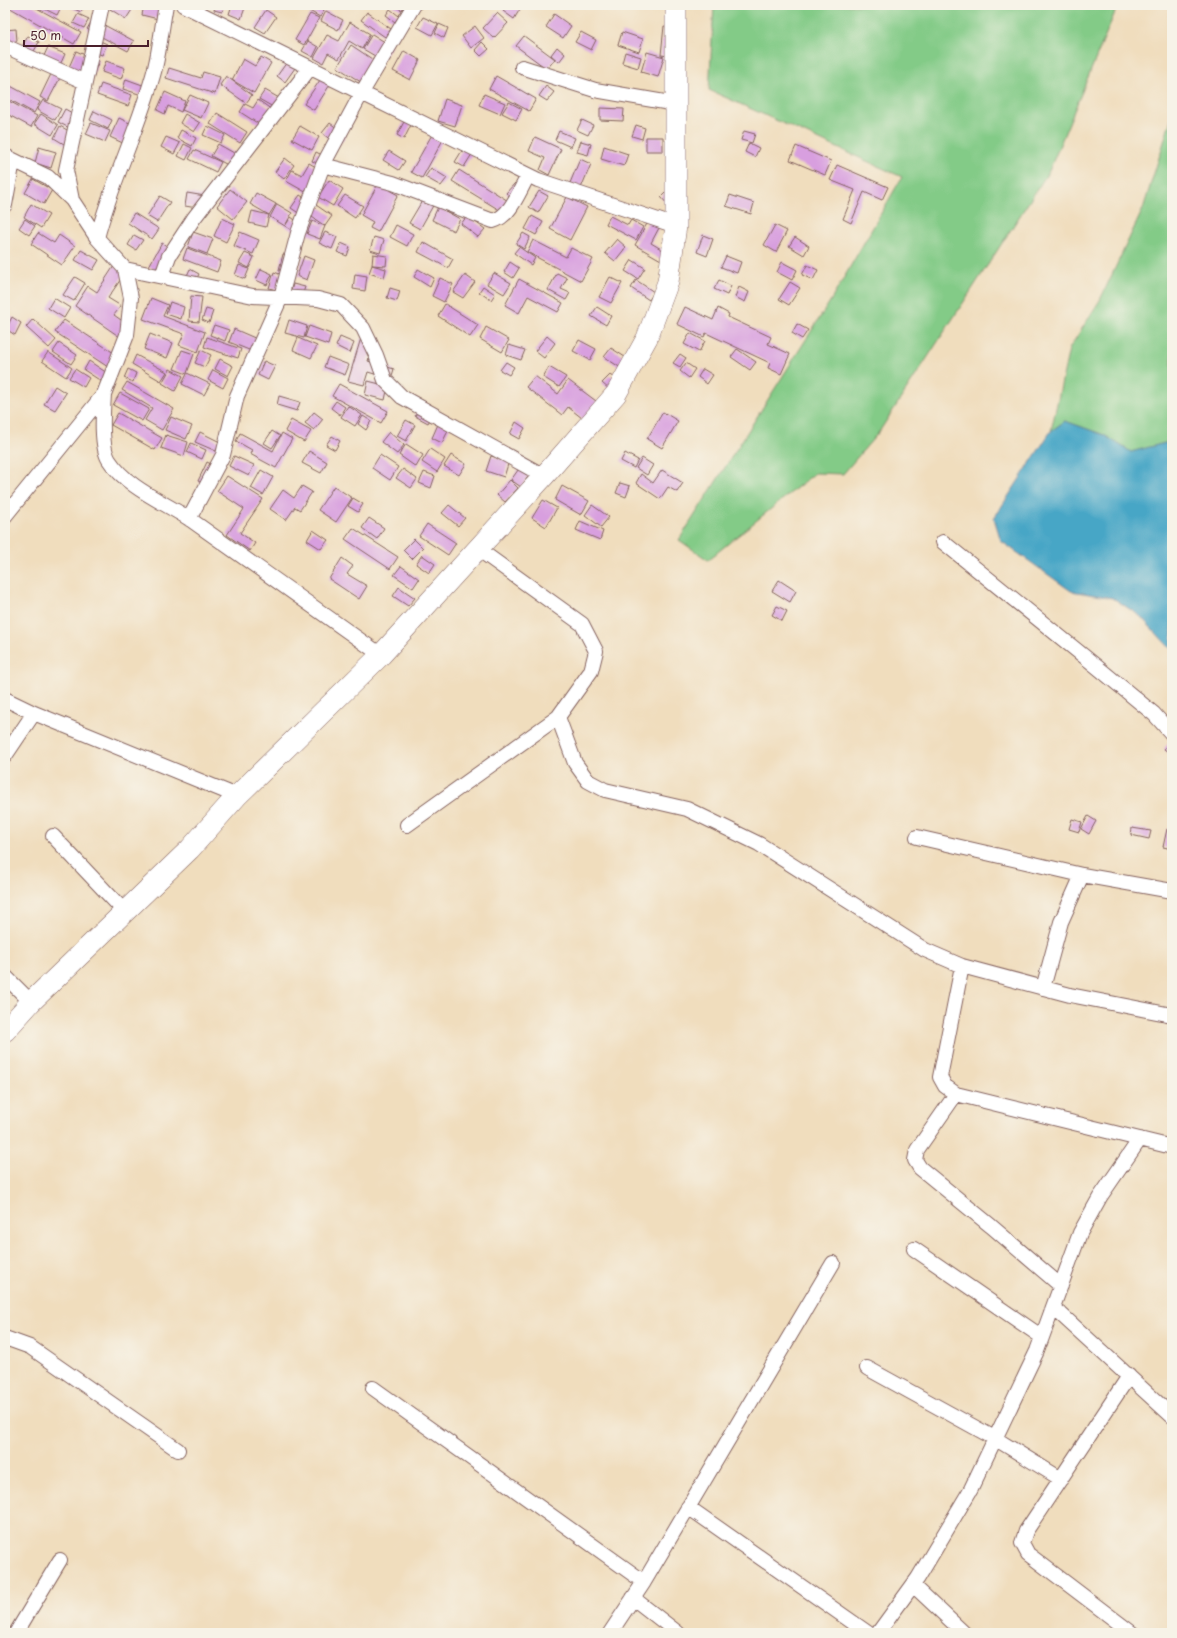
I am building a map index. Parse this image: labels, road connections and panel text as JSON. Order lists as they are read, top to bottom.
{
  "scale_bar": "50 m"
}
